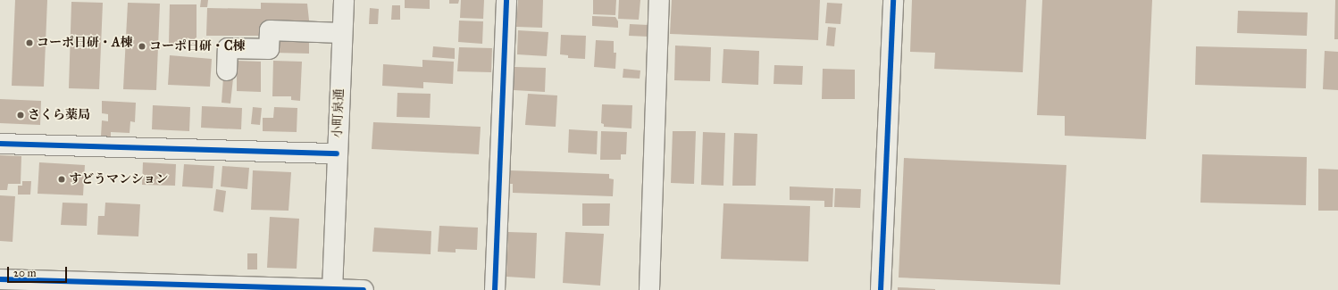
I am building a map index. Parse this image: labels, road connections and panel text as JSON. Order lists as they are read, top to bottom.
{
  "streets": {
    "street": ["小町泉通"]
  },
  "places": [
    "コーポ日研・A棟",
    "コーポ日研・C棟",
    "さくら薬局",
    "すどうマンション"
  ],
  "scale_bar": "20 m"
}
